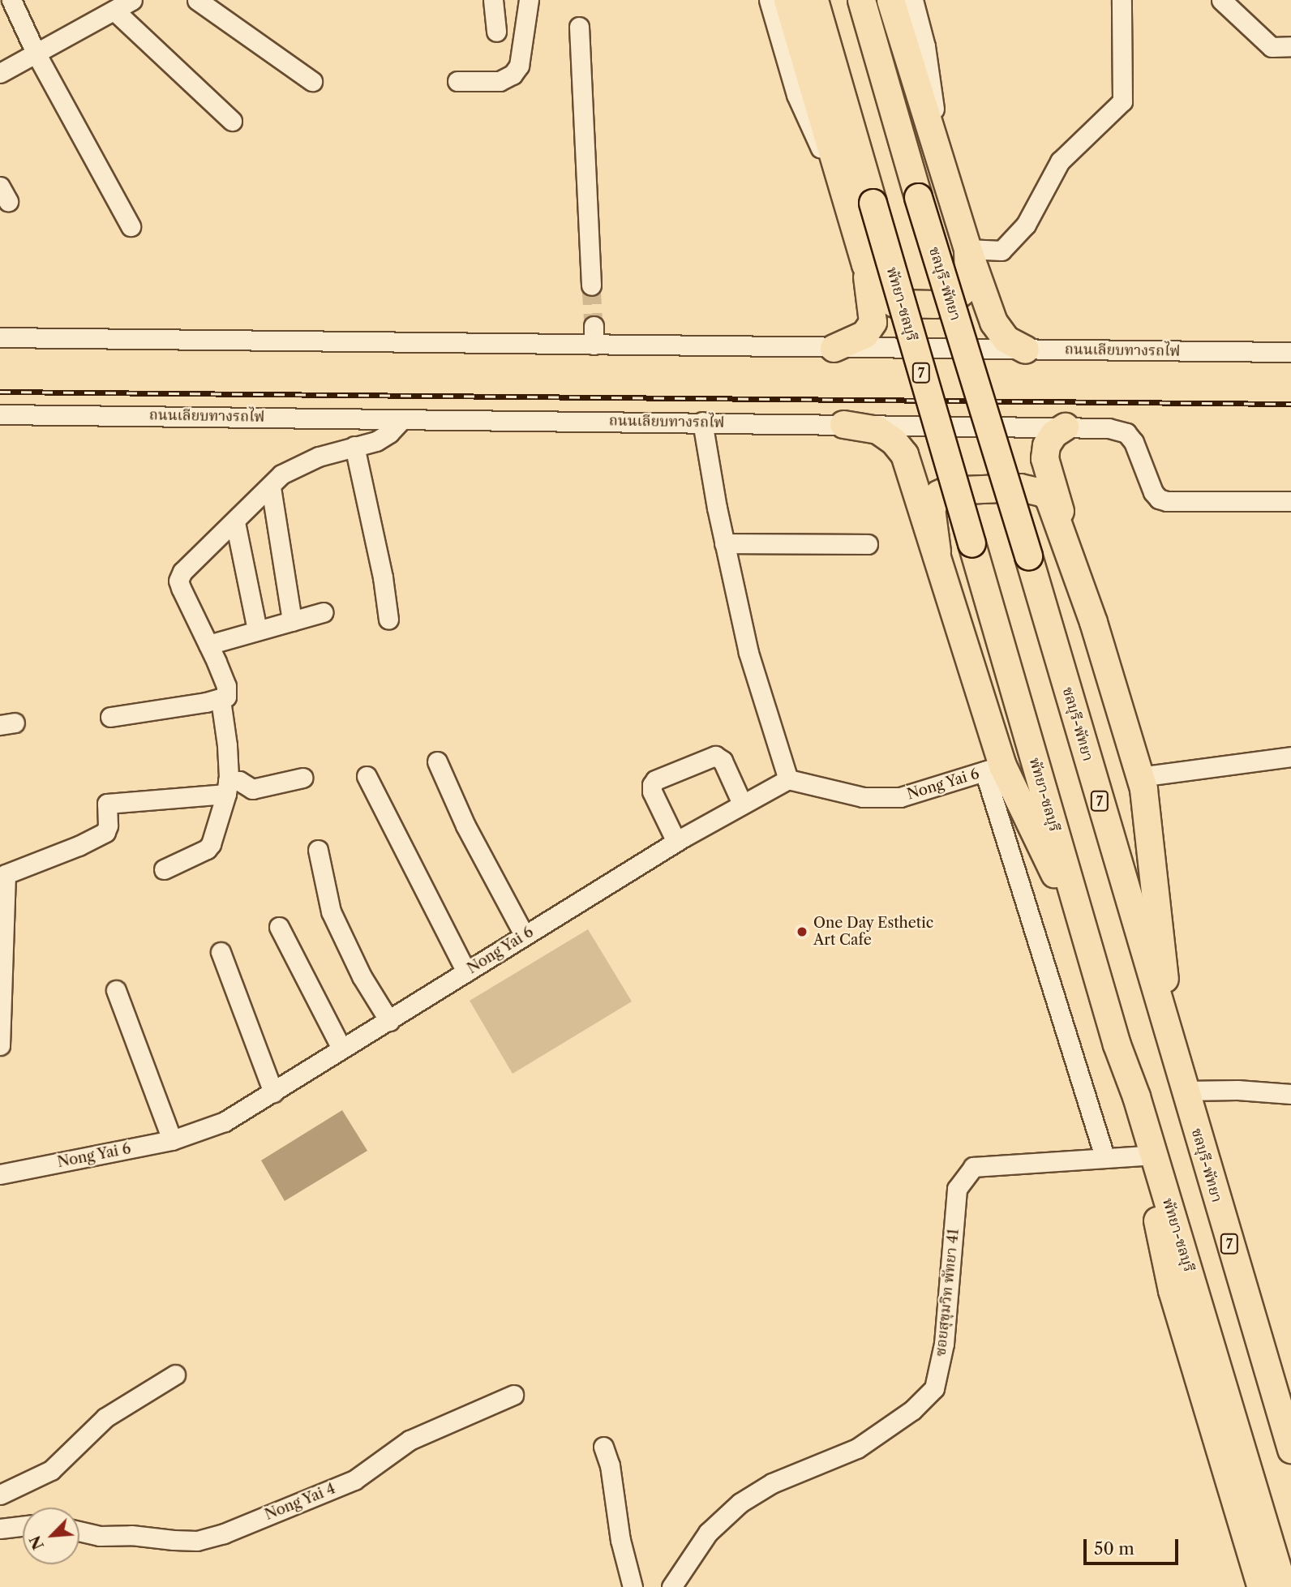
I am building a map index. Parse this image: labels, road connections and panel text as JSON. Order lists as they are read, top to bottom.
{
  "streets": {
    "highway": ["ชลบุรี-พัทยา", "พัทยา-ชลบุรี", "7"],
    "street": [
      "ถนนเลียบทางรถไฟ",
      "Nong Yai 6",
      "ซอยสุขุมวิท พัทยา 41",
      "Nong Yai 4"
    ]
  },
  "places": ["One Day Esthetic Art Cafe"],
  "scale_bar": "50 m",
  "north": "bottom left"
}
